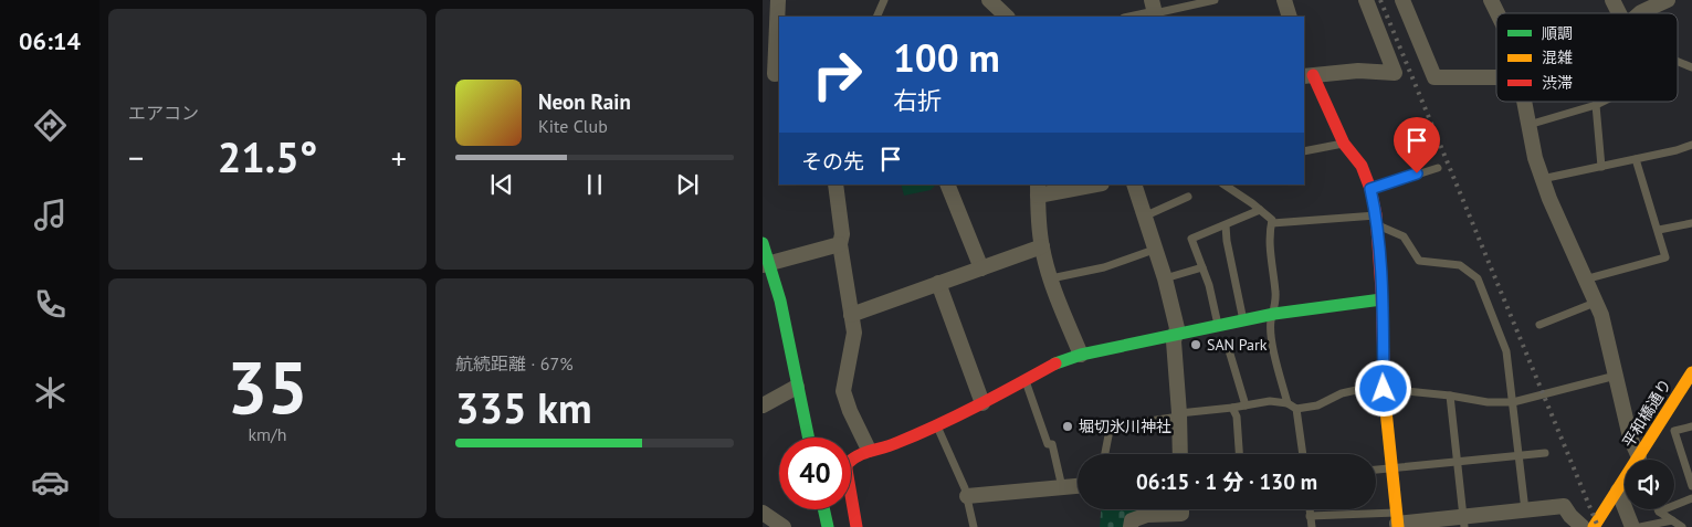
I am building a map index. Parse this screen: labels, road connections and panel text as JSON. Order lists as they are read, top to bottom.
{
  "streets": {
    "street": ["平和橋通り"]
  },
  "places": ["SAN Park", "堀切氷川神社"],
  "legend": ["順調", "混雑", "渋滞"],
  "page": {
    "tabs": "06:14",
    "tile": [
      "エアコン",
      ["35", "km/h"],
      ["航続距離 · 67%", "335 km"]
    ],
    "turn": ["100 m", "右折"],
    "song": ["Neon Rain", "Kite Club"],
    "then": "その先",
    "heat": ["−", "21.5°", "+"],
    "limit": "40",
    "trip": "06:15 · 1 分 · 130 m"
  }
}
